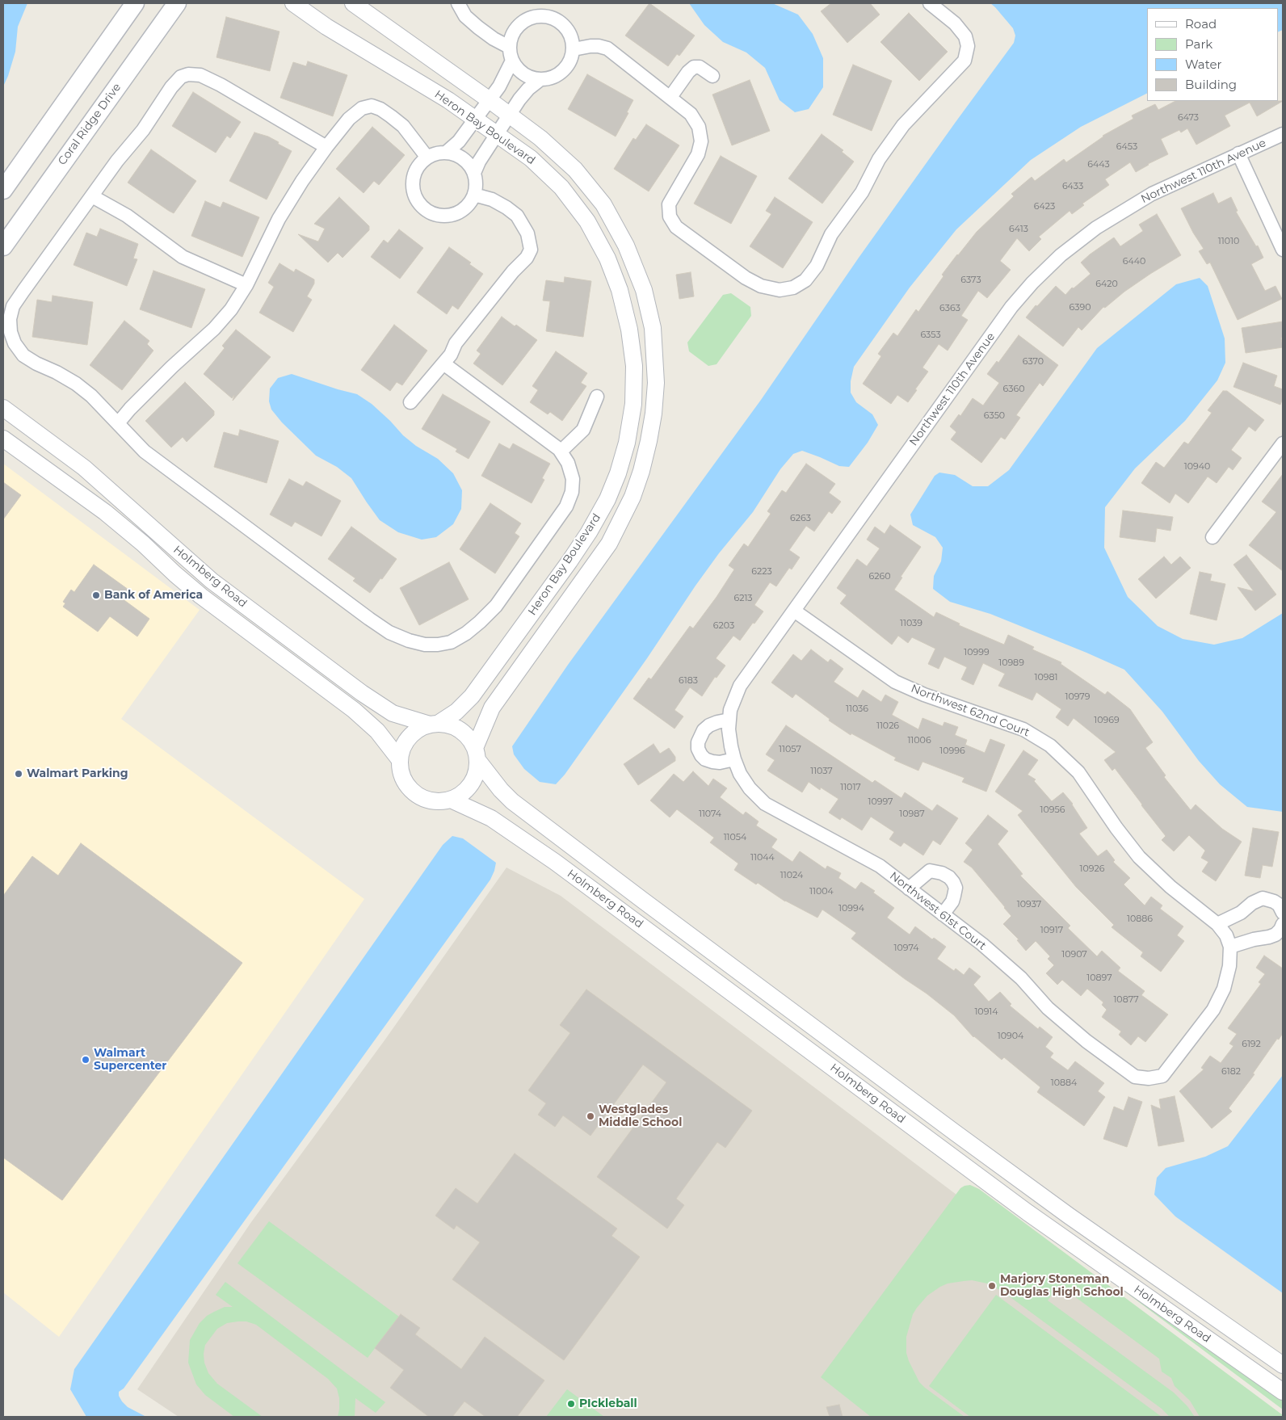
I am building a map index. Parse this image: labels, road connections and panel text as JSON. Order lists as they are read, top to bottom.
{
  "streets": {
    "main road": ["Coral Ridge Drive"],
    "street": [
      "Heron Bay Boulevard",
      "Northwest 110th Avenue",
      "Holmberg Road",
      "Northwest 62nd Court",
      "Northwest 61st Court"
    ]
  },
  "crossings": [
    ["Heron Bay Boulevard", "Holmberg Road"],
    ["Northwest 110th Avenue", "Northwest 62nd Court"],
    ["Northwest 110th Avenue", "Northwest 61st Court"],
    ["Northwest 62nd Court", "Northwest 61st Court"]
  ],
  "places": [
    "Bank of America",
    "Walmart Parking",
    "Walmart Supercenter",
    "Westglades Middle School",
    "Marjory Stoneman Douglas High School",
    "PIckleball"
  ],
  "house_numbers": [
    "6473",
    "6453",
    "6443",
    "6433",
    "6423",
    "6413",
    "11010",
    "6440",
    "6373",
    "6420",
    "6390",
    "6363",
    "6353",
    "6370",
    "6360",
    "6350",
    "10940",
    "6263",
    "6223",
    "6260",
    "6213",
    "11039",
    "6203",
    "10999",
    "10989",
    "10981",
    "6183",
    "10979",
    "11036",
    "10969",
    "11026",
    "11006",
    "11057",
    "10996",
    "11037",
    "11017",
    "10997",
    "10956",
    "11074",
    "10987",
    "11054",
    "11044",
    "10926",
    "11024",
    "11004",
    "10937",
    "10994",
    "10886",
    "10917",
    "10974",
    "10907",
    "10897",
    "10877",
    "10914",
    "10904",
    "6192",
    "6182",
    "10884"
  ],
  "legend": [
    "Road",
    "Park",
    "Water",
    "Building"
  ]
}
